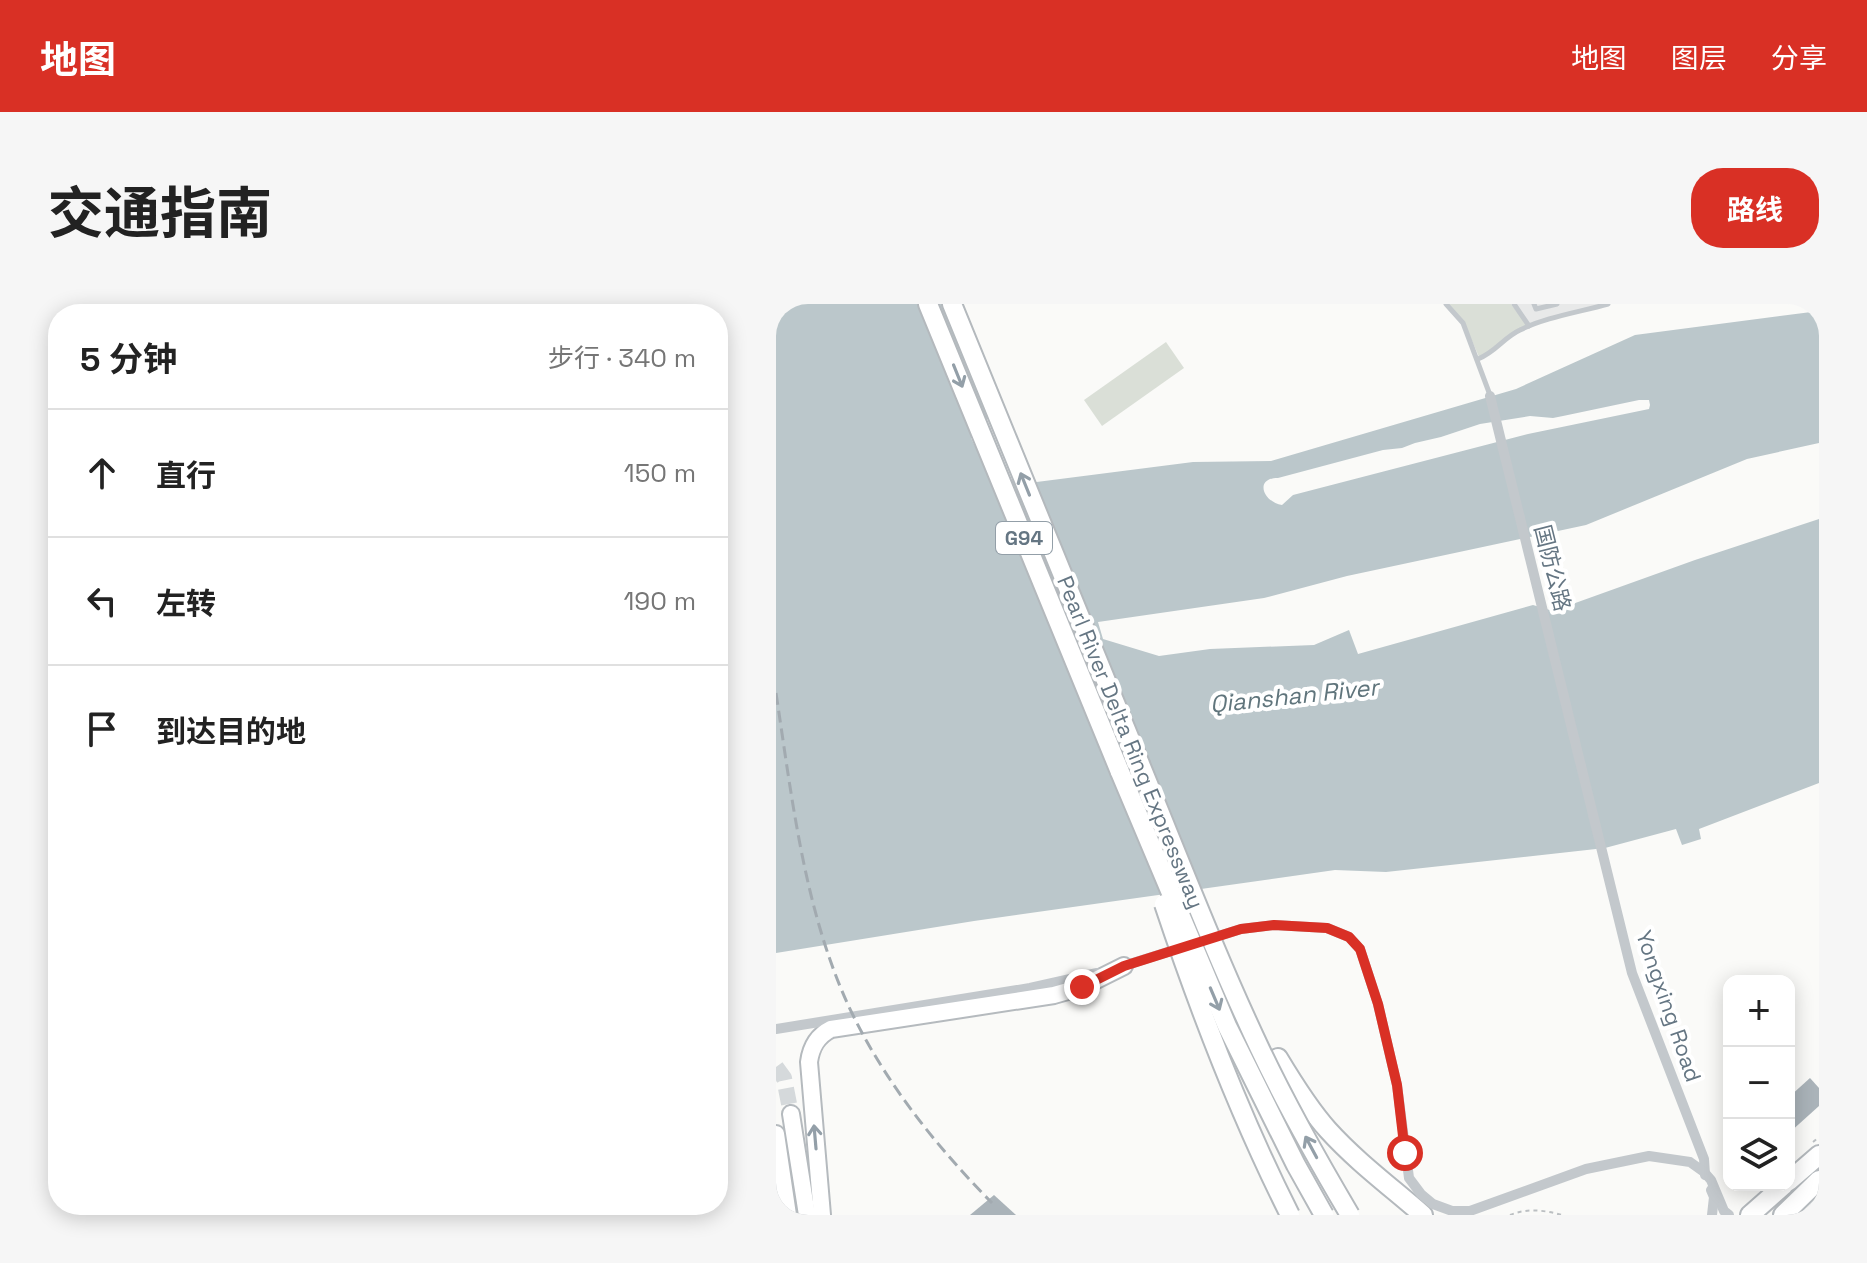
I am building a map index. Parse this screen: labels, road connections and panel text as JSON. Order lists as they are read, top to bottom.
{
  "streets": {
    "highway": ["G94", "Pearl River Delta Ring Expressway"],
    "street": ["国防公路", "Yongxing Road"]
  },
  "crossings": [
    ["国防公路", "Yongxing Road"]
  ],
  "water": ["Qianshan River"],
  "page": {
    "header": "地图",
    "nav": ["地图", "图层", "分享"],
    "title": "交通指南",
    "buttons": "路线",
    "heading": ["5 分钟", "步行 · 340 m"],
    "list": [
      ["直行", "150 m"],
      ["左转", "190 m"],
      "到达目的地"
    ],
    "map_buttons": ["+", "−"]
  }
}
